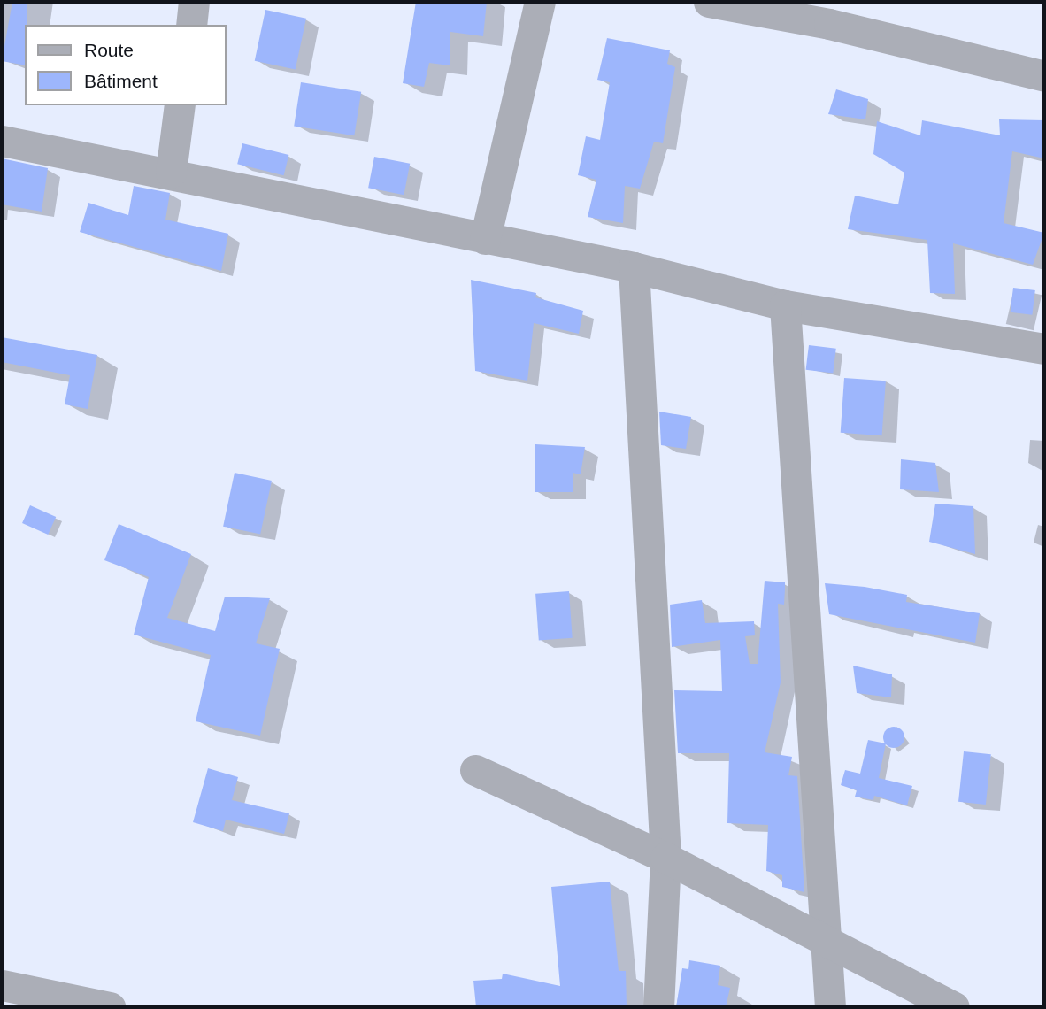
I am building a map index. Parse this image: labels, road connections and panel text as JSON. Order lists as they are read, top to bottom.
{
  "legend": ["Route", "Bâtiment"]
}
